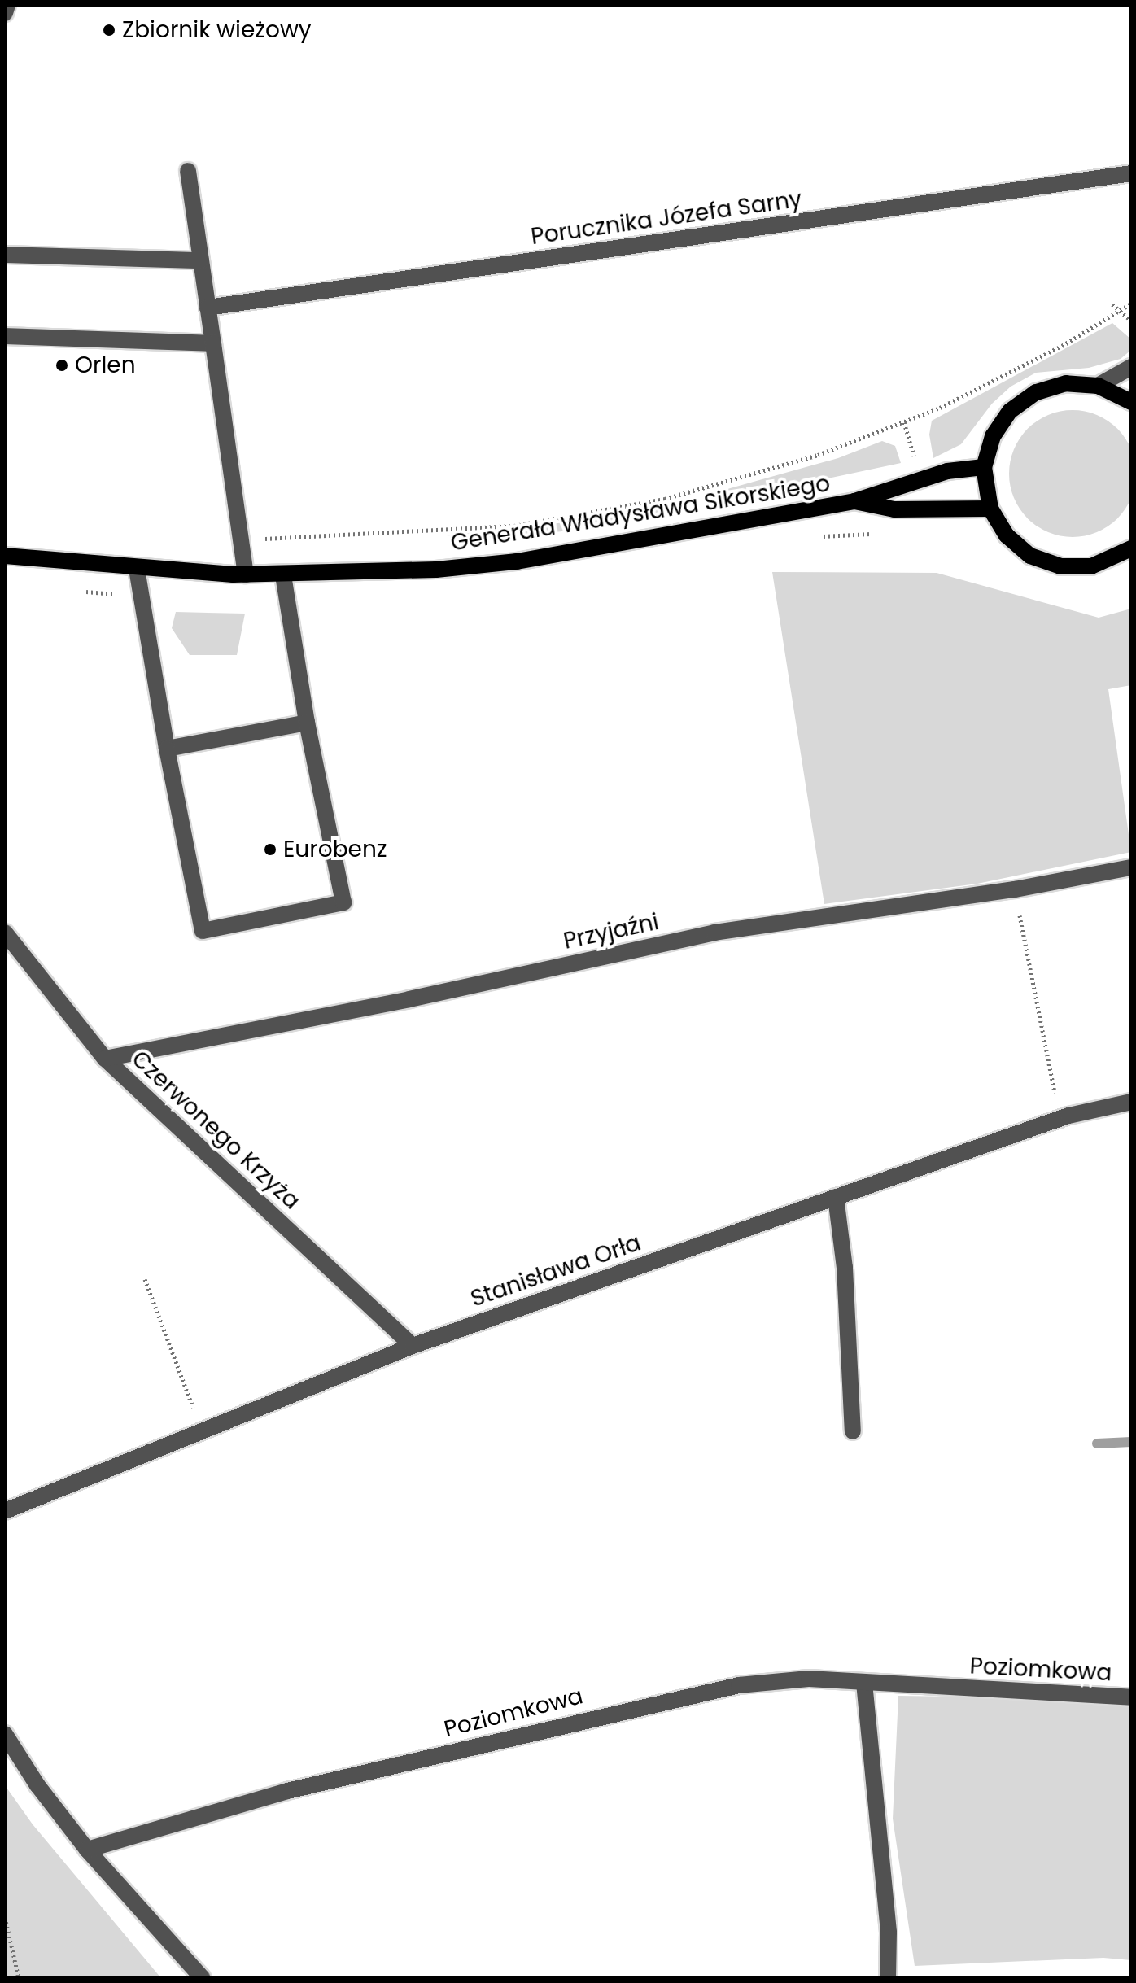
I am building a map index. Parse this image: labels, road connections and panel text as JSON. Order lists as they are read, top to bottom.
{
  "streets": {
    "main road": ["Generała Władysława Sikorskiego"],
    "street": [
      "Porucznika Józefa Sarny",
      "Przyjaźni",
      "Czerwonego Krzyża",
      "Stanisława Orła",
      "Poziomkowa"
    ]
  },
  "crossings": [
    ["Przyjaźni", "Czerwonego Krzyża"],
    ["Czerwonego Krzyża", "Stanisława Orła"]
  ],
  "places": ["Zbiornik wieżowy", "Orlen", "Eurobenz"]
}
